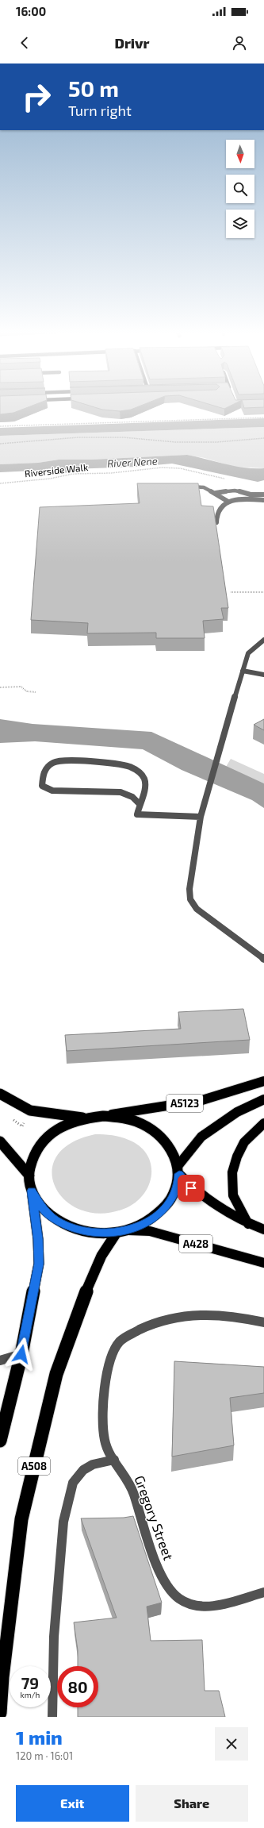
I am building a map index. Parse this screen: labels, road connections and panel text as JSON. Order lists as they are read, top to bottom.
{
  "streets": {
    "highway": ["A508"],
    "main road": ["A5123", "A428"],
    "street": ["Gregory Street"],
    "path": ["Riverside Walk"]
  },
  "crossings": [
    ["A428", "A508"]
  ],
  "water": ["River Nene"],
  "north": "bottom",
  "page": {
    "status": "16:00",
    "header": "Drivr",
    "turn": ["50 m", "Turn right"],
    "speed": "79 km/h",
    "limit": "80",
    "heading": ["1 min", "120 m · 16:01"],
    "buttons": ["Exit", "Share"]
  }
}
